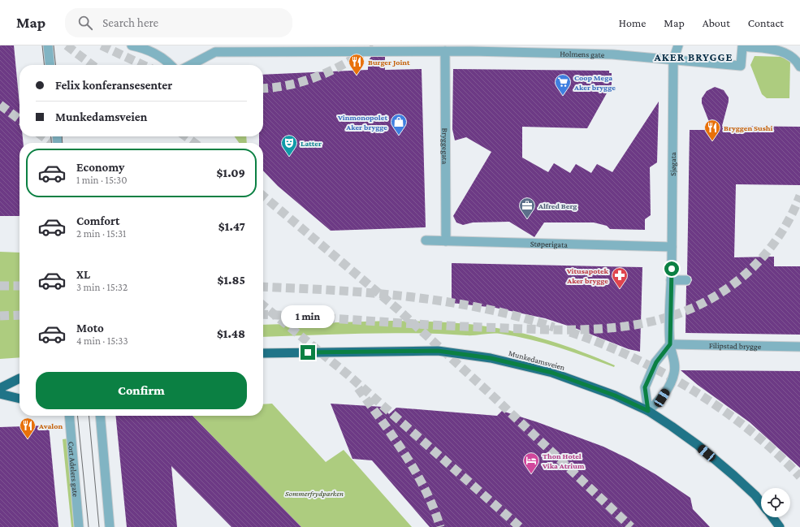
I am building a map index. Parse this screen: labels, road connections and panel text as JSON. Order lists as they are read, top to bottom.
{
  "streets": {
    "highway": ["Munkedamsveien"],
    "street": [
      "Holmens gate",
      "Bryggegata",
      "Sjøgata",
      "Støperigata",
      "Filipstad brygge",
      "Cort Adelers gate"
    ]
  },
  "crossings": [
    ["Holmens gate", "Bryggegata"],
    ["Holmens gate", "Sjøgata"],
    ["Bryggegata", "Støperigata"],
    ["Sjøgata", "Støperigata"],
    ["Sjøgata", "Filipstad brygge"],
    ["Sjøgata", "Munkedamsveien"]
  ],
  "districts": ["AKER BRYGGE"],
  "parks": ["Sommerfrydparken"],
  "places": {
    "restaurant": ["Burger Joint", "Bryggen Sushi", "Avalon"],
    "supermarket": ["Coop Mega Aker brygge"],
    "shop": ["Vinmonopolet Aker brygge"],
    "theatre": ["Latter"],
    "office": ["Alfred Berg"],
    "pharmacy": ["Vitusapotek Aker brygge"],
    "hotel": ["Thon Hotel Vika Atrium"]
  },
  "page": {
    "header": "Map",
    "search": "Search here",
    "nav": [
      "Home",
      "Map",
      "About",
      "Contact"
    ],
    "banner": ["Felix konferansesenter", "Munkedamsveien"],
    "list": [
      {
        "name": "Economy",
        "note": "1 min · 15:30",
        "value": "$1.09"
      },
      {
        "name": "Comfort",
        "note": "2 min · 15:31",
        "value": "$1.47"
      },
      {
        "name": "XL",
        "note": "3 min · 15:32",
        "value": "$1.85"
      },
      {
        "name": "Moto",
        "note": "4 min · 15:33",
        "value": "$1.48"
      }
    ],
    "bubble": "1 min",
    "buttons": "Confirm"
  }
}
